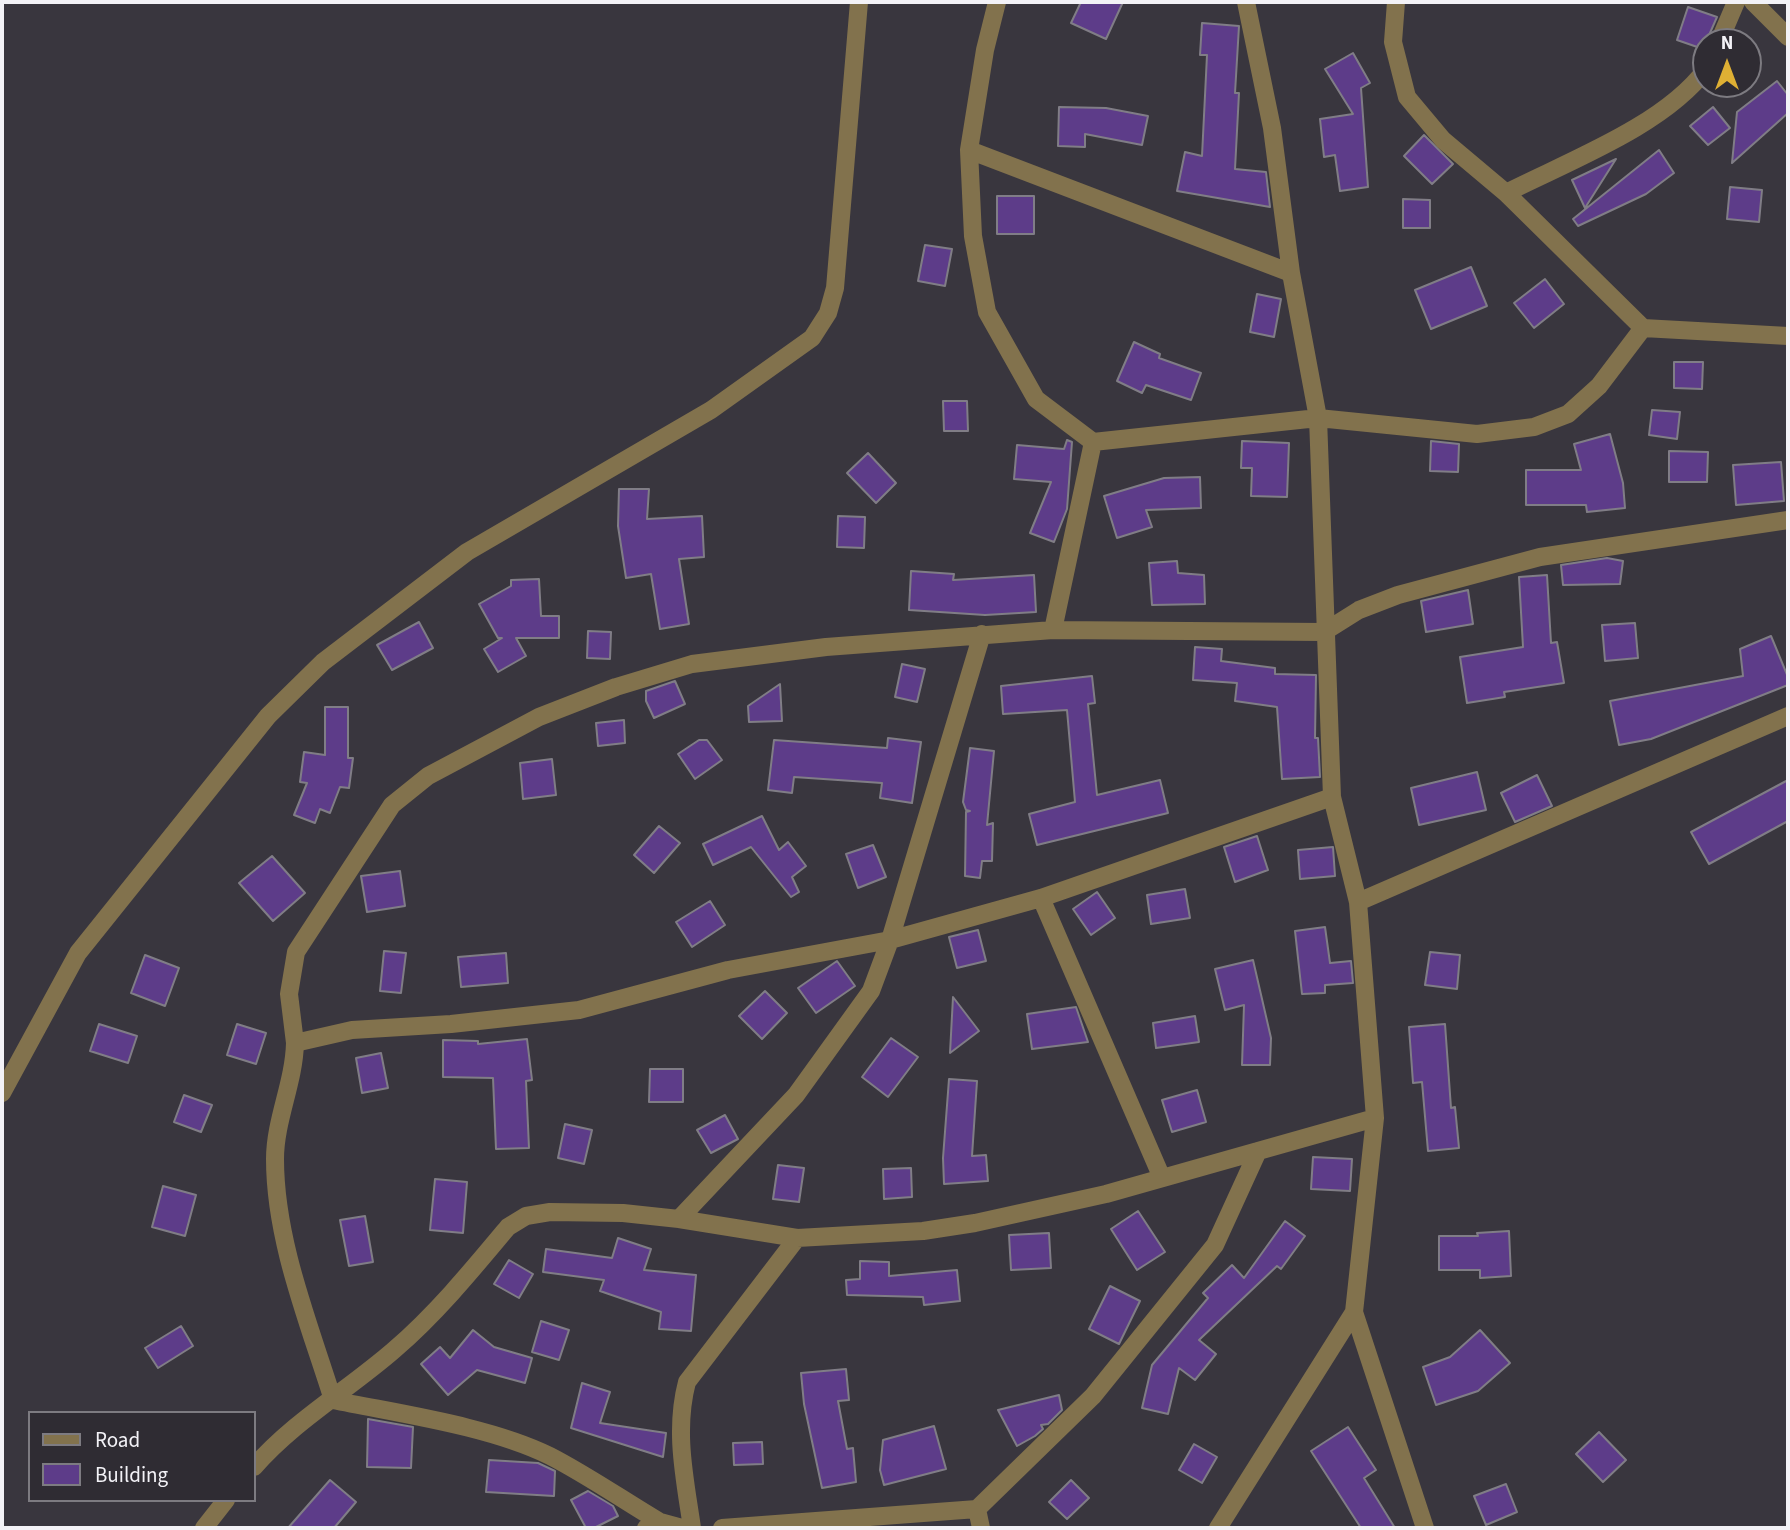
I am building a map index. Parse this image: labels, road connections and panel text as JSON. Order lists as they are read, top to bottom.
{
  "legend": ["Road", "Building"],
  "north": "top"
}
